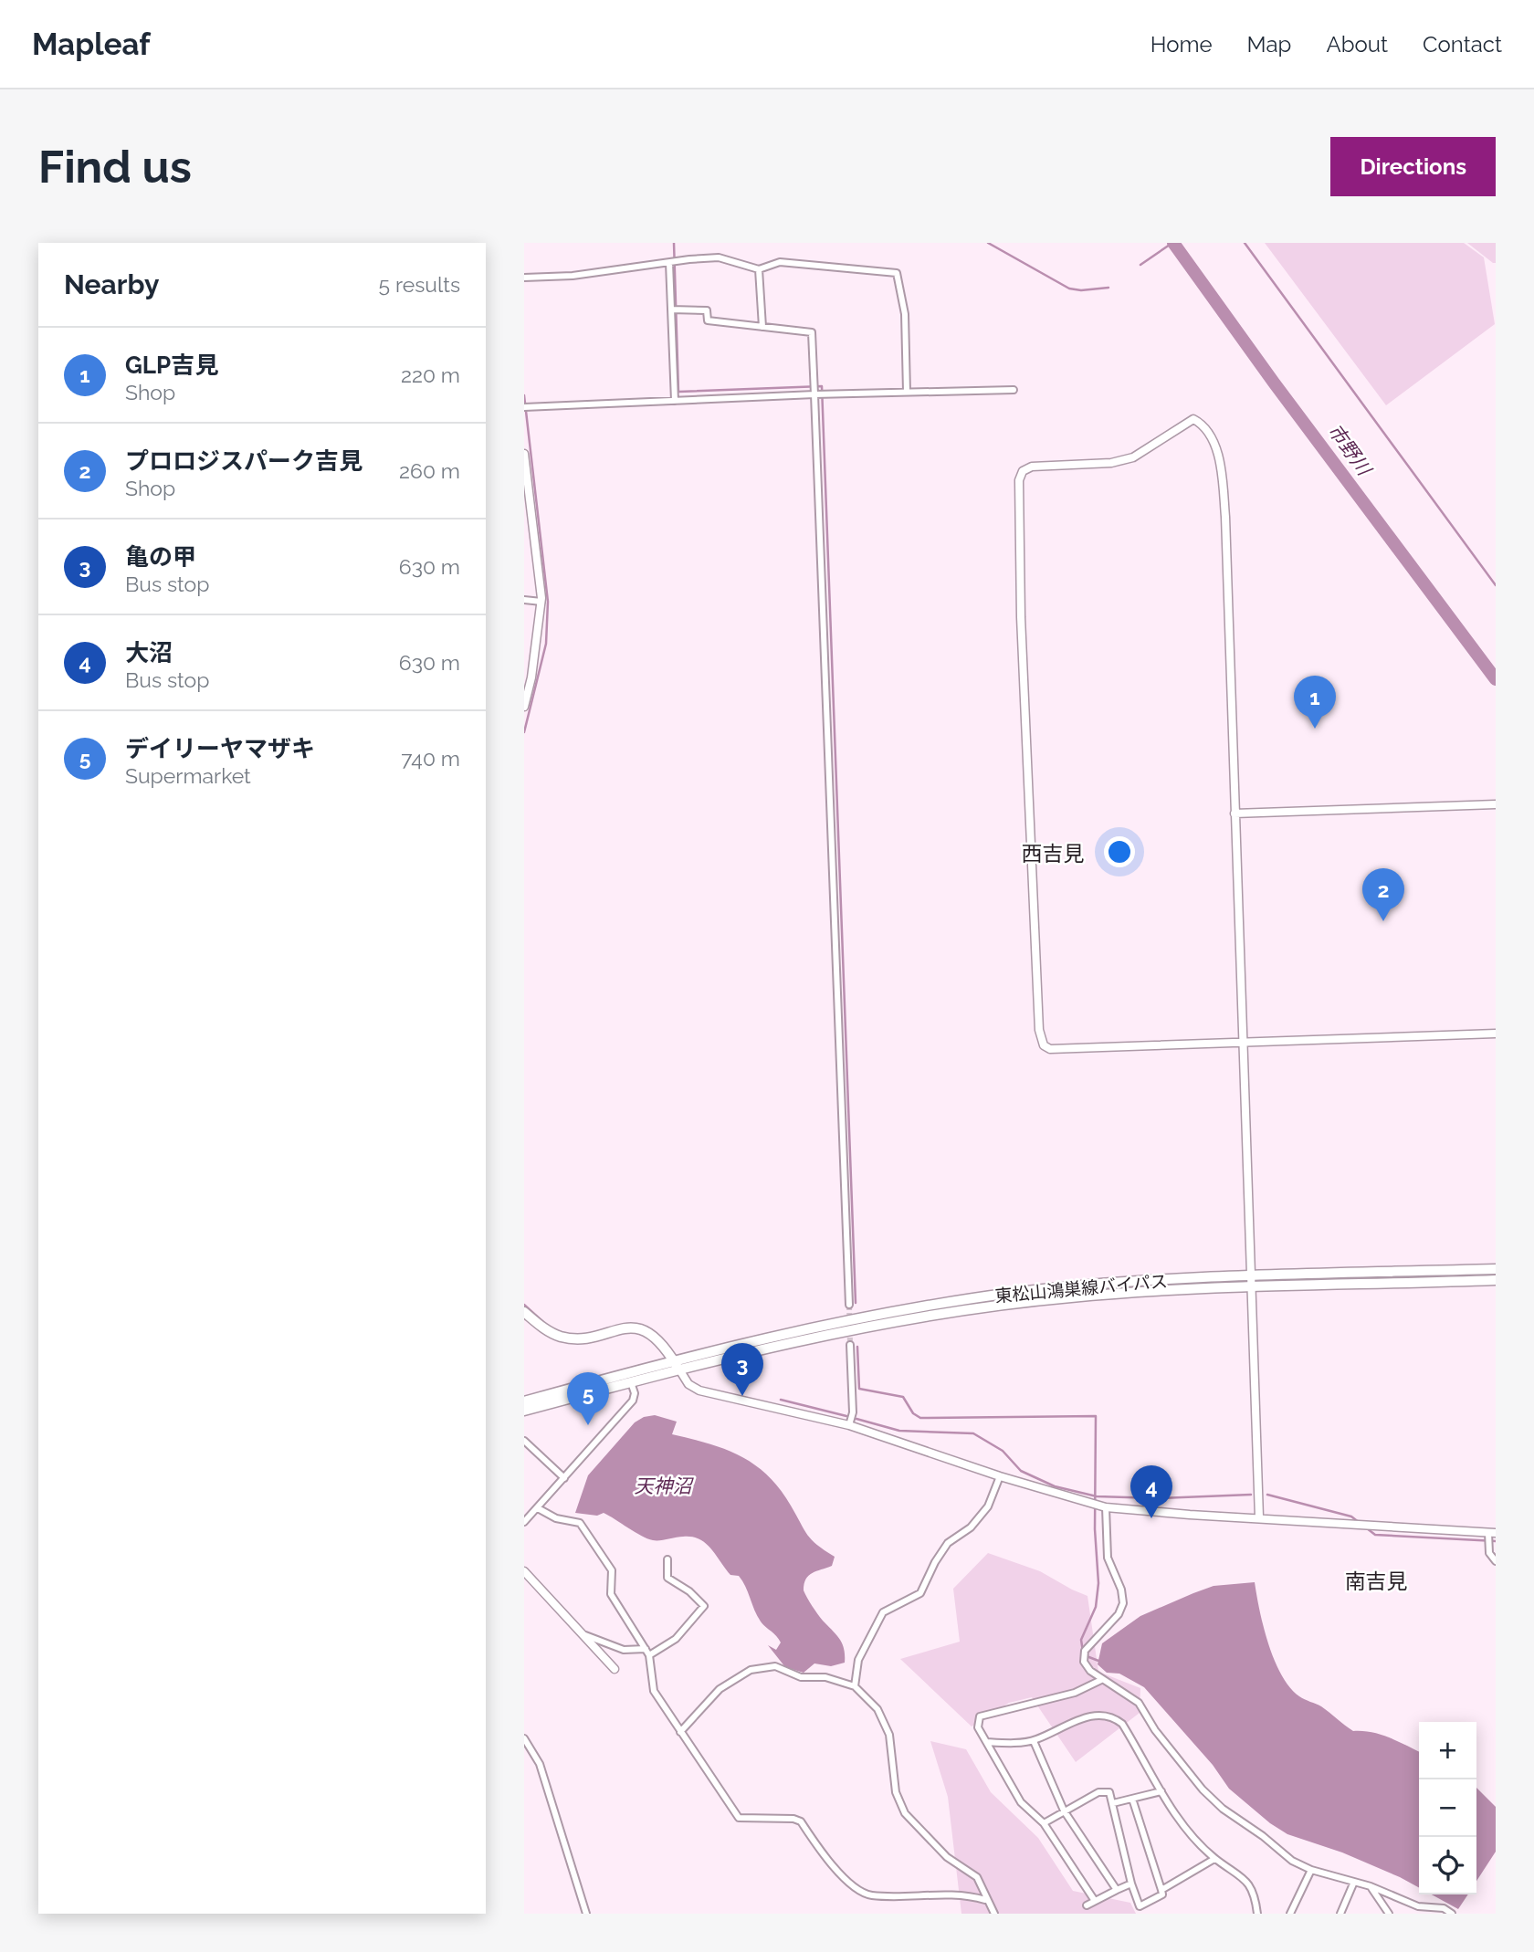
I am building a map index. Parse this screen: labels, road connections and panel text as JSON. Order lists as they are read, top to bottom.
{
  "streets": {
    "main road": ["東松山鴻巣線バイパス"]
  },
  "districts": ["西吉見", "南吉見"],
  "water": ["市野川", "天神沼"],
  "page": {
    "header": "Mapleaf",
    "nav": [
      "Home",
      "Map",
      "About",
      "Contact"
    ],
    "buttons": "Directions",
    "title": "Find us",
    "heading": ["Nearby", "5 results"],
    "list": [
      {
        "mark": "1",
        "name": "GLP吉見",
        "note": "Shop",
        "value": "220 m"
      },
      {
        "mark": "2",
        "name": "プロロジスパーク吉見",
        "note": "Shop",
        "value": "260 m"
      },
      {
        "mark": "3",
        "name": "亀の甲",
        "note": "Bus stop",
        "value": "630 m"
      },
      {
        "mark": "4",
        "name": "大沼",
        "note": "Bus stop",
        "value": "630 m"
      },
      {
        "mark": "5",
        "name": "デイリーヤマザキ",
        "note": "Supermarket",
        "value": "740 m"
      }
    ],
    "pins": [
      "1",
      "2",
      "3",
      "5",
      "4"
    ],
    "map_buttons": ["+", "−"]
  }
}
